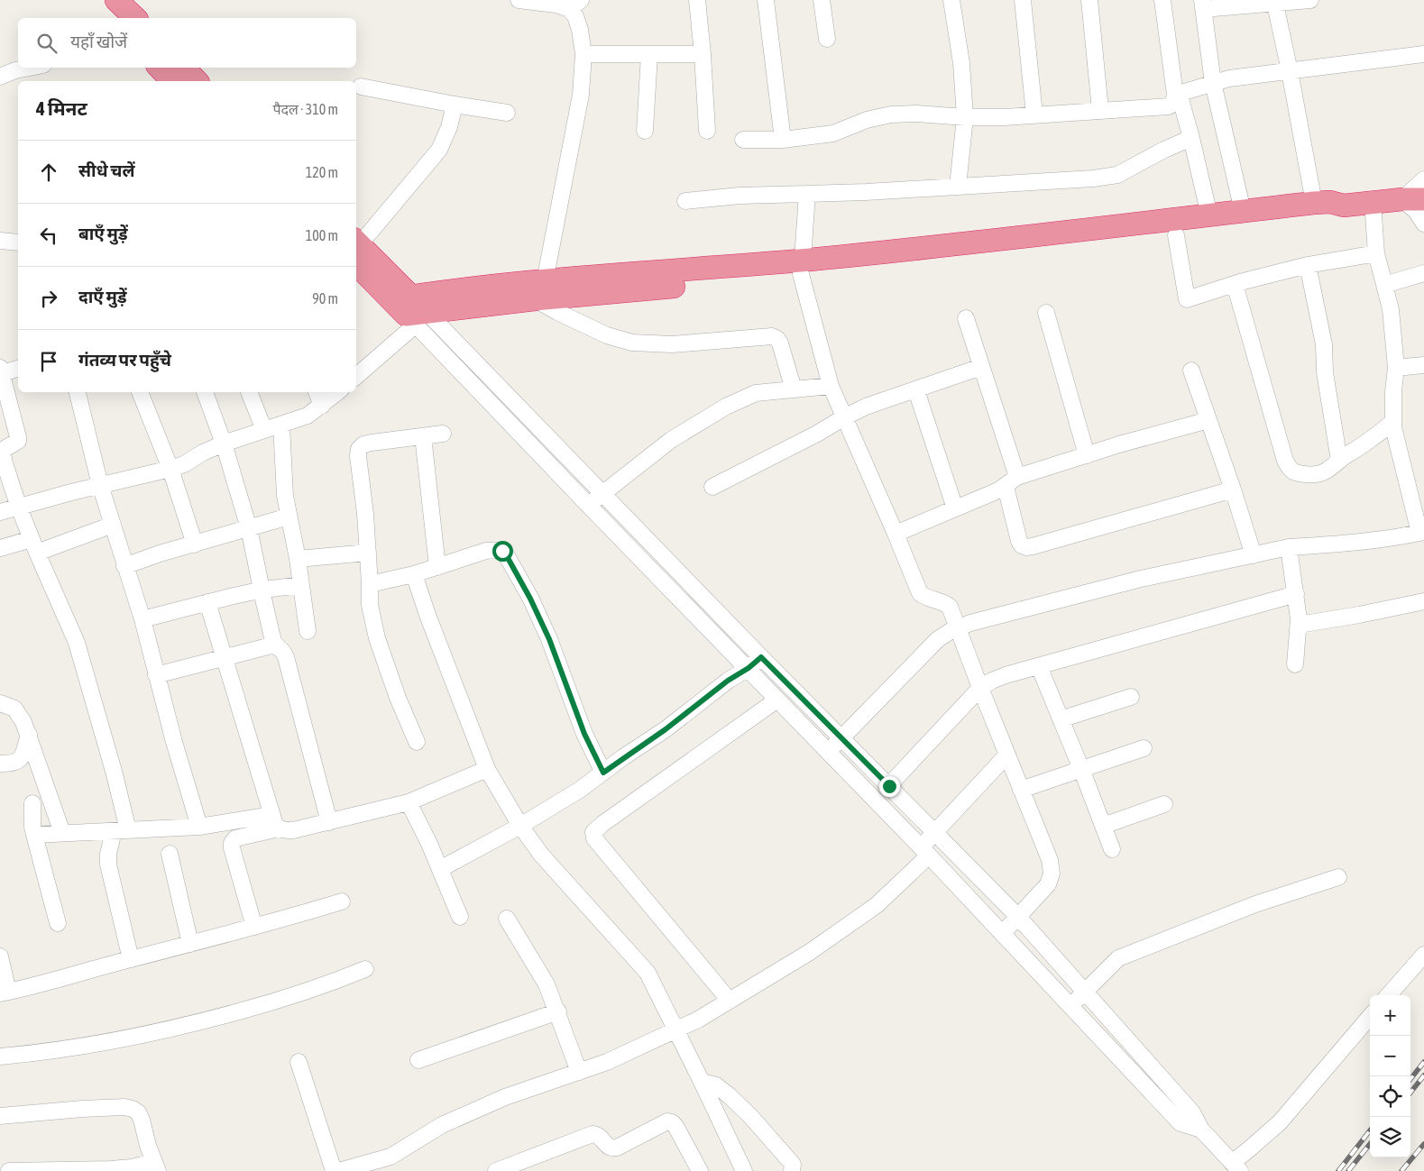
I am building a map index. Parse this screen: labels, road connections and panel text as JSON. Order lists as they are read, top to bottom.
{
  "page": {
    "search": "यहाँ खोजें",
    "heading": ["4 मिनट", "पैदल · 310 m"],
    "list": [
      ["सीधे चलें", "120 m"],
      ["बाएँ मुड़ें", "100 m"],
      ["दाएँ मुड़ें", "90 m"],
      "गंतव्य पर पहुँचे"
    ],
    "map_buttons": ["+", "−"]
  }
}
